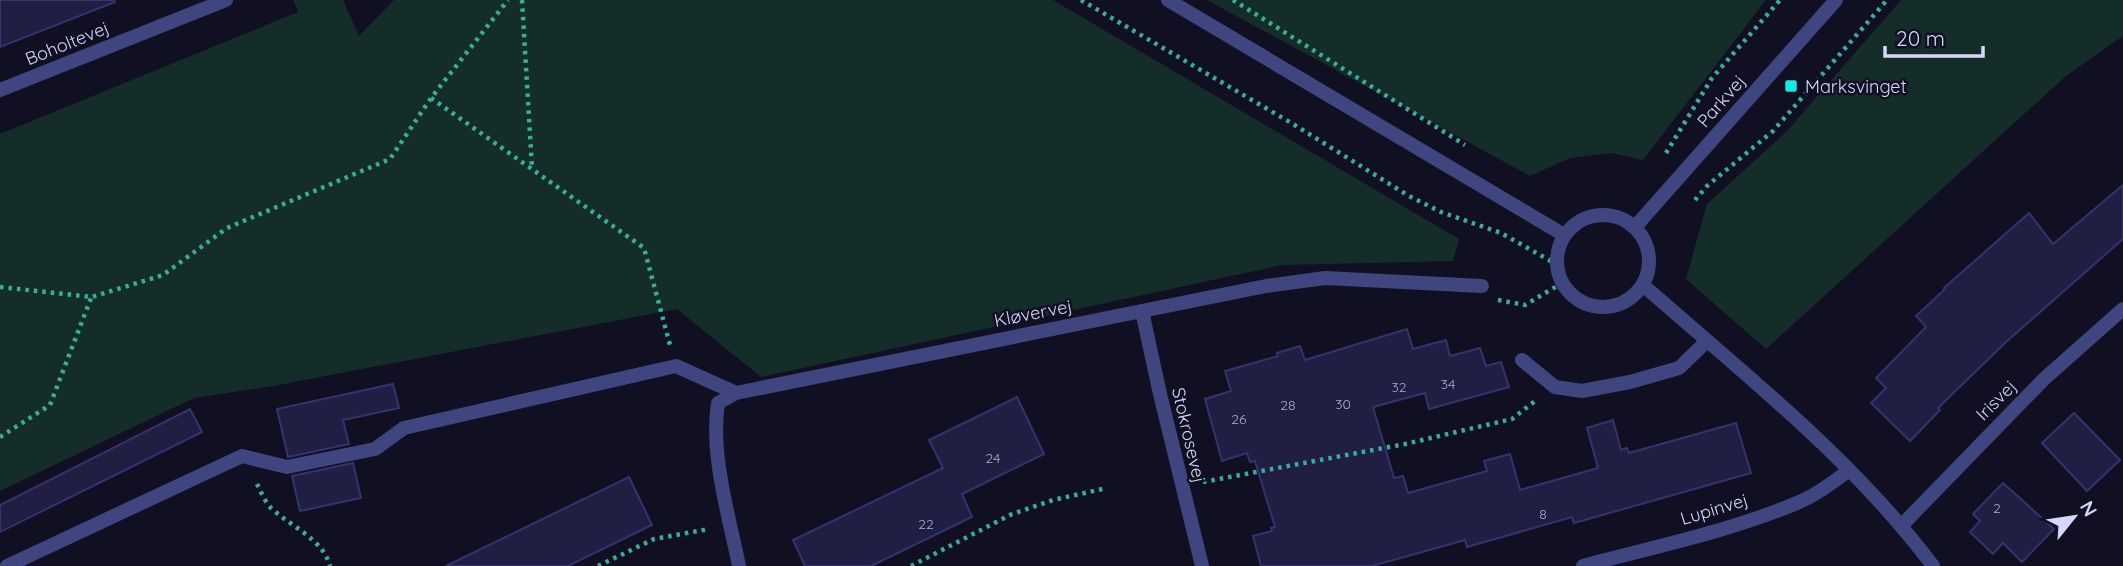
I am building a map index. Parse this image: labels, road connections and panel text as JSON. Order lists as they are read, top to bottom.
{
  "streets": {
    "street": [
      "Boholtevej",
      "Parkvej",
      "Kløvervej",
      "Irisvej",
      "Stokrosevej",
      "Lupinvej"
    ]
  },
  "crossings": [
    ["Kløvervej", "Stokrosevej"]
  ],
  "places": {
    "transit": ["Marksvinget"]
  },
  "house_numbers": [
    "34",
    "32",
    "30",
    "28",
    "26",
    "24",
    "2",
    "8",
    "22"
  ],
  "scale_bar": "20 m",
  "north": "top right"
}
